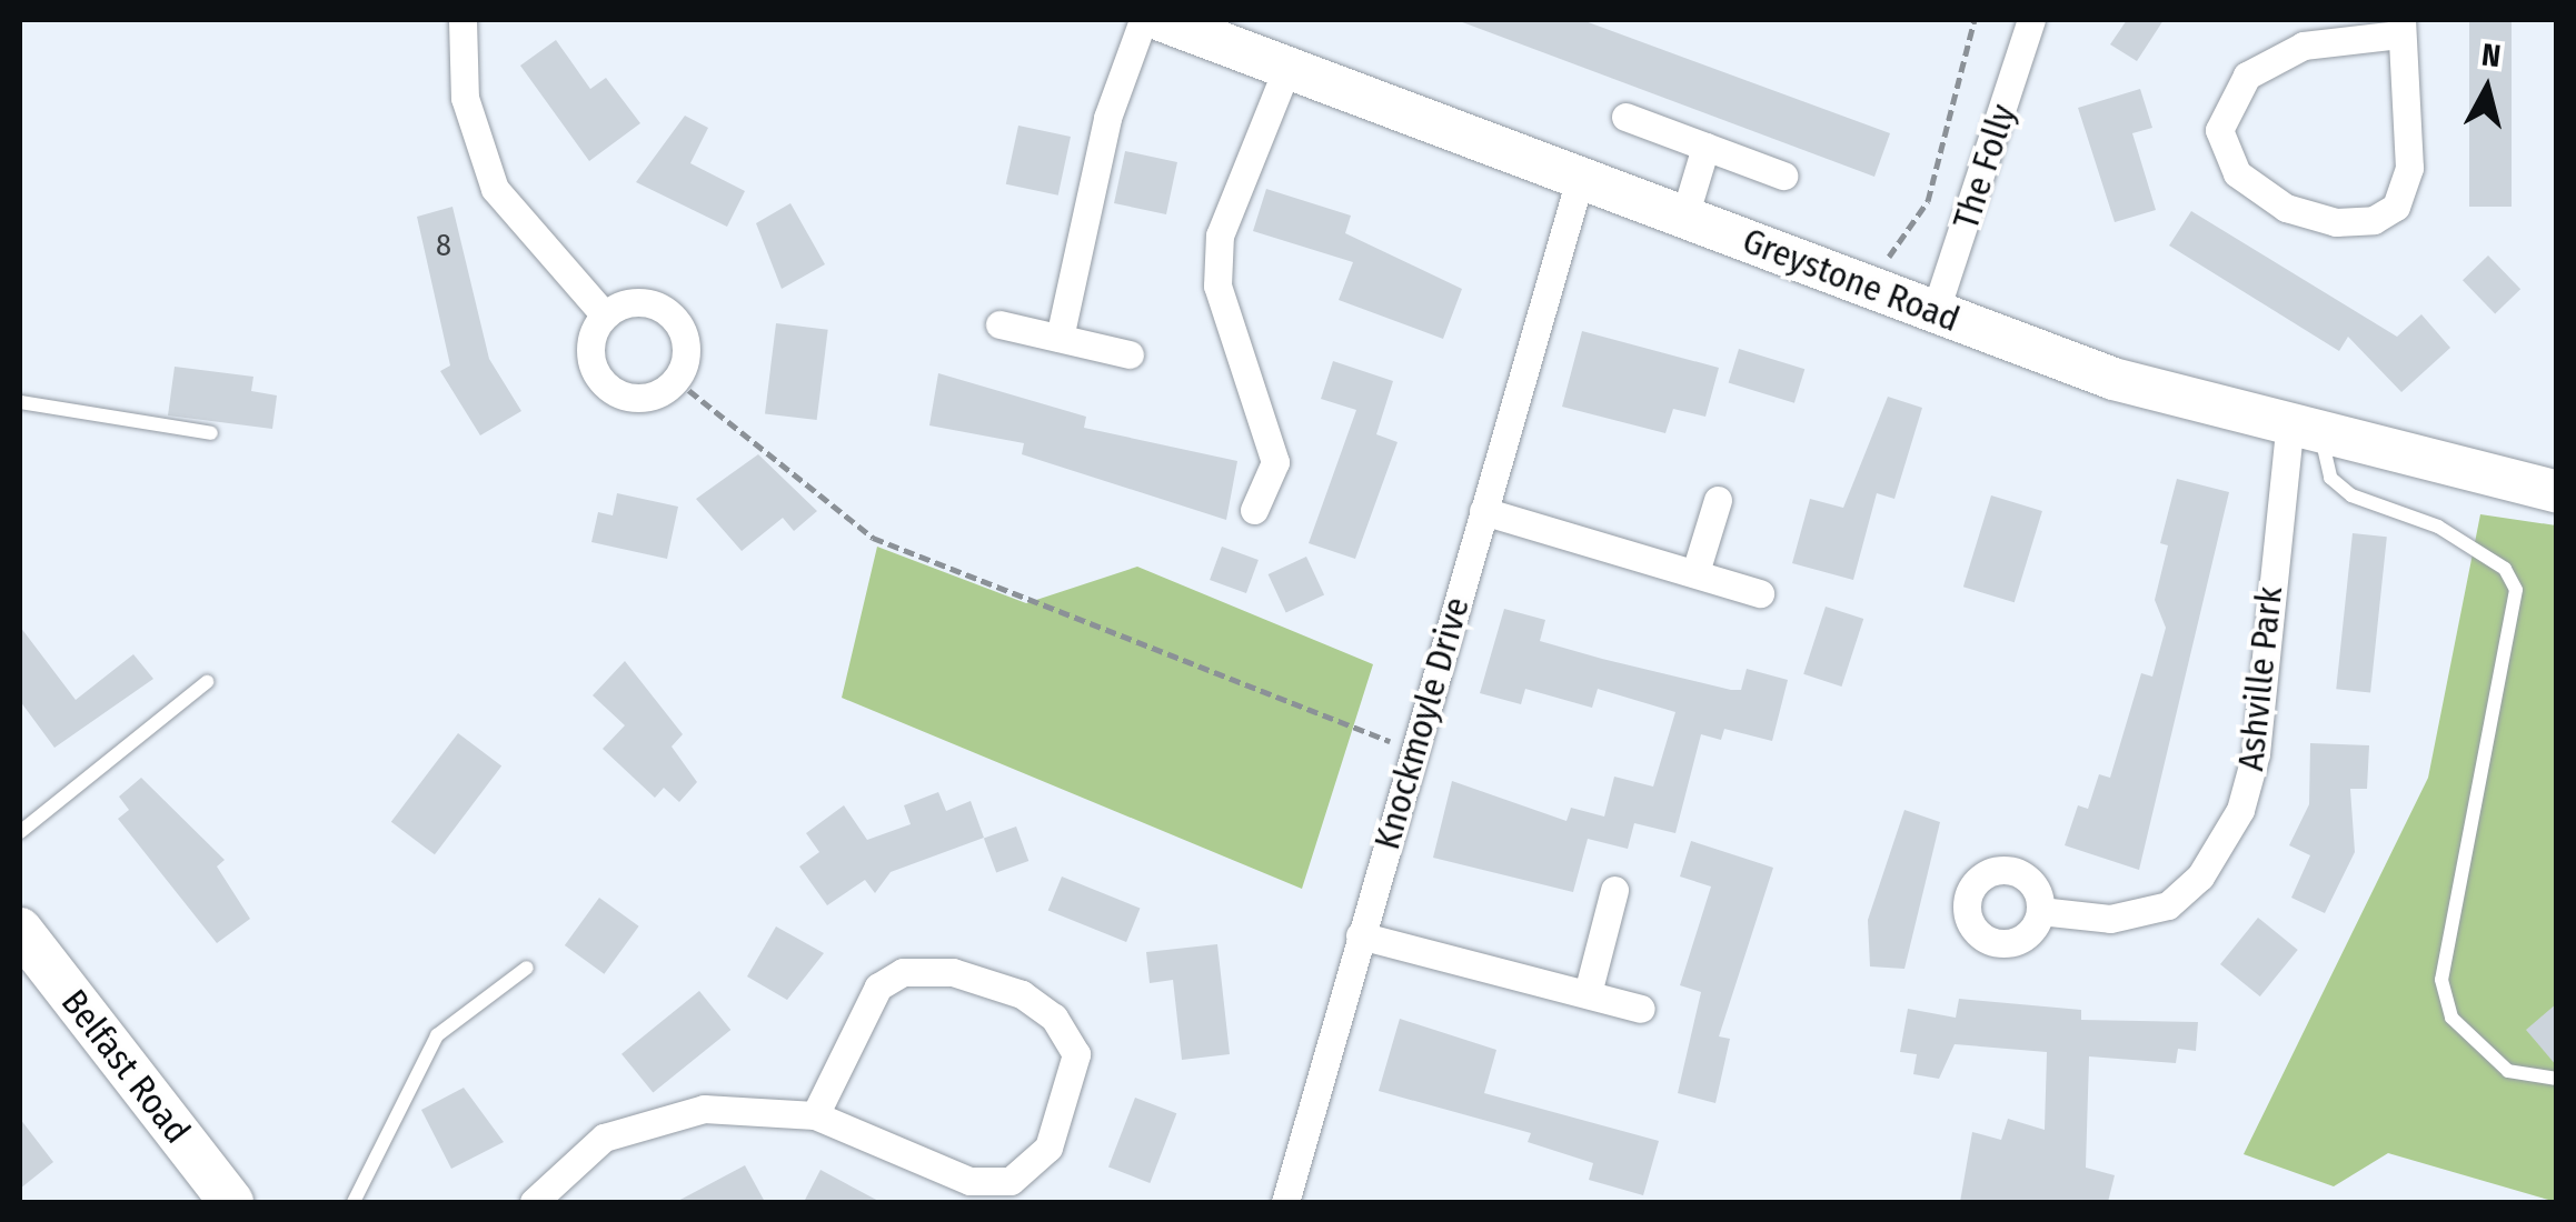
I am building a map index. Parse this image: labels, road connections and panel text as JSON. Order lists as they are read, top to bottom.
{
  "streets": {
    "main road": ["Greystone Road", "Belfast Road"],
    "street": ["The Folly", "Ashville Park", "Knockmoyle Drive"]
  },
  "crossings": [
    ["The Folly", "Greystone Road"],
    ["Greystone Road", "Ashville Park"],
    ["Greystone Road", "Knockmoyle Drive"]
  ],
  "house_numbers": ["8"],
  "north": "top"
}
